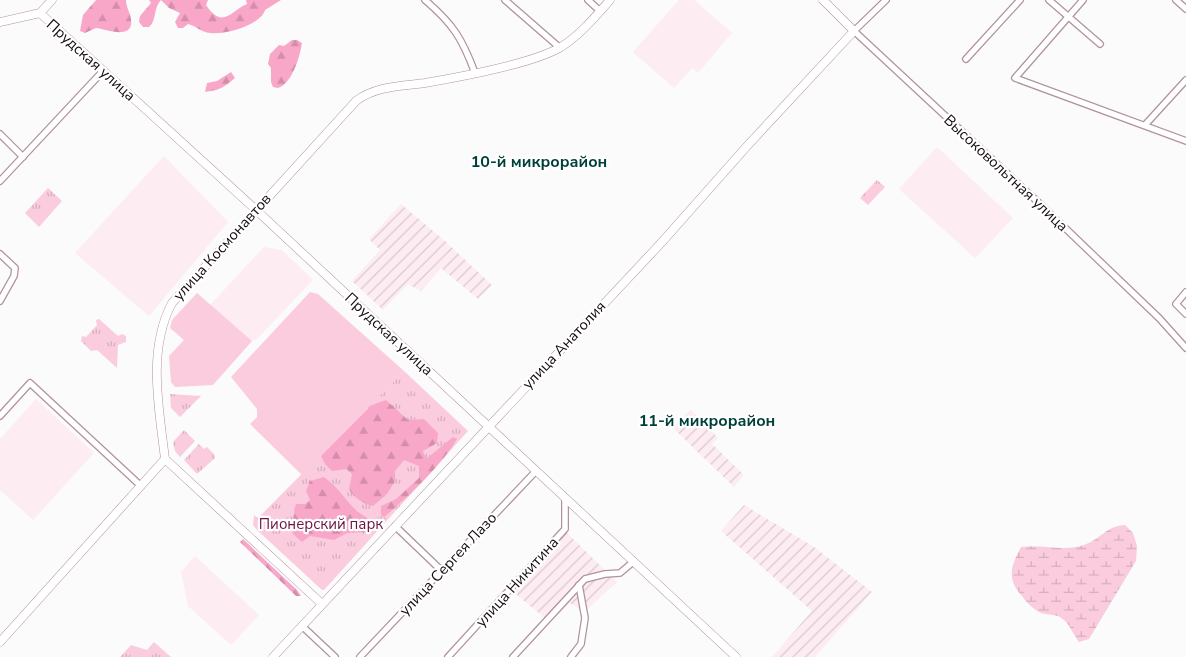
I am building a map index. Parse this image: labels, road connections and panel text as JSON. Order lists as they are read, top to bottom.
{
  "streets": {
    "street": [
      "Прудская улица",
      "Высоковольтная улица",
      "улица Космонавтов",
      "улица Анатолия",
      "улица Сергея Лазо",
      "улица Никитина"
    ]
  },
  "crossings": [
    ["Прудская улица", "улица Космонавтов"],
    ["Прудская улица", "улица Анатолия"],
    ["Прудская улица", "улица Сергея Лазо"],
    ["Прудская улица", "улица Никитина"],
    ["Высоковольтная улица", "улица Анатолия"]
  ],
  "districts": ["10-й микрорайон", "11-й микрорайон"],
  "parks": ["Пионерский парк"]
}
